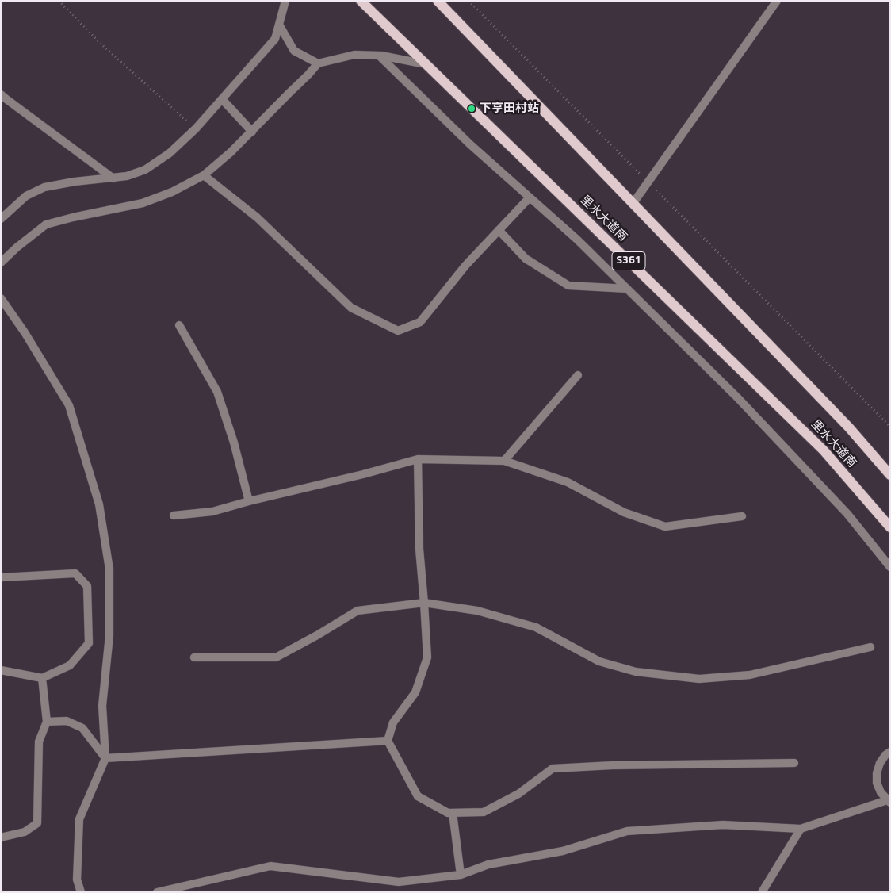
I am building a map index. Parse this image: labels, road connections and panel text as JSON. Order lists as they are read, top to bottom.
{
  "streets": {
    "main road": ["里水大道南", "S361"]
  },
  "places": ["下亨田村站"]
}
